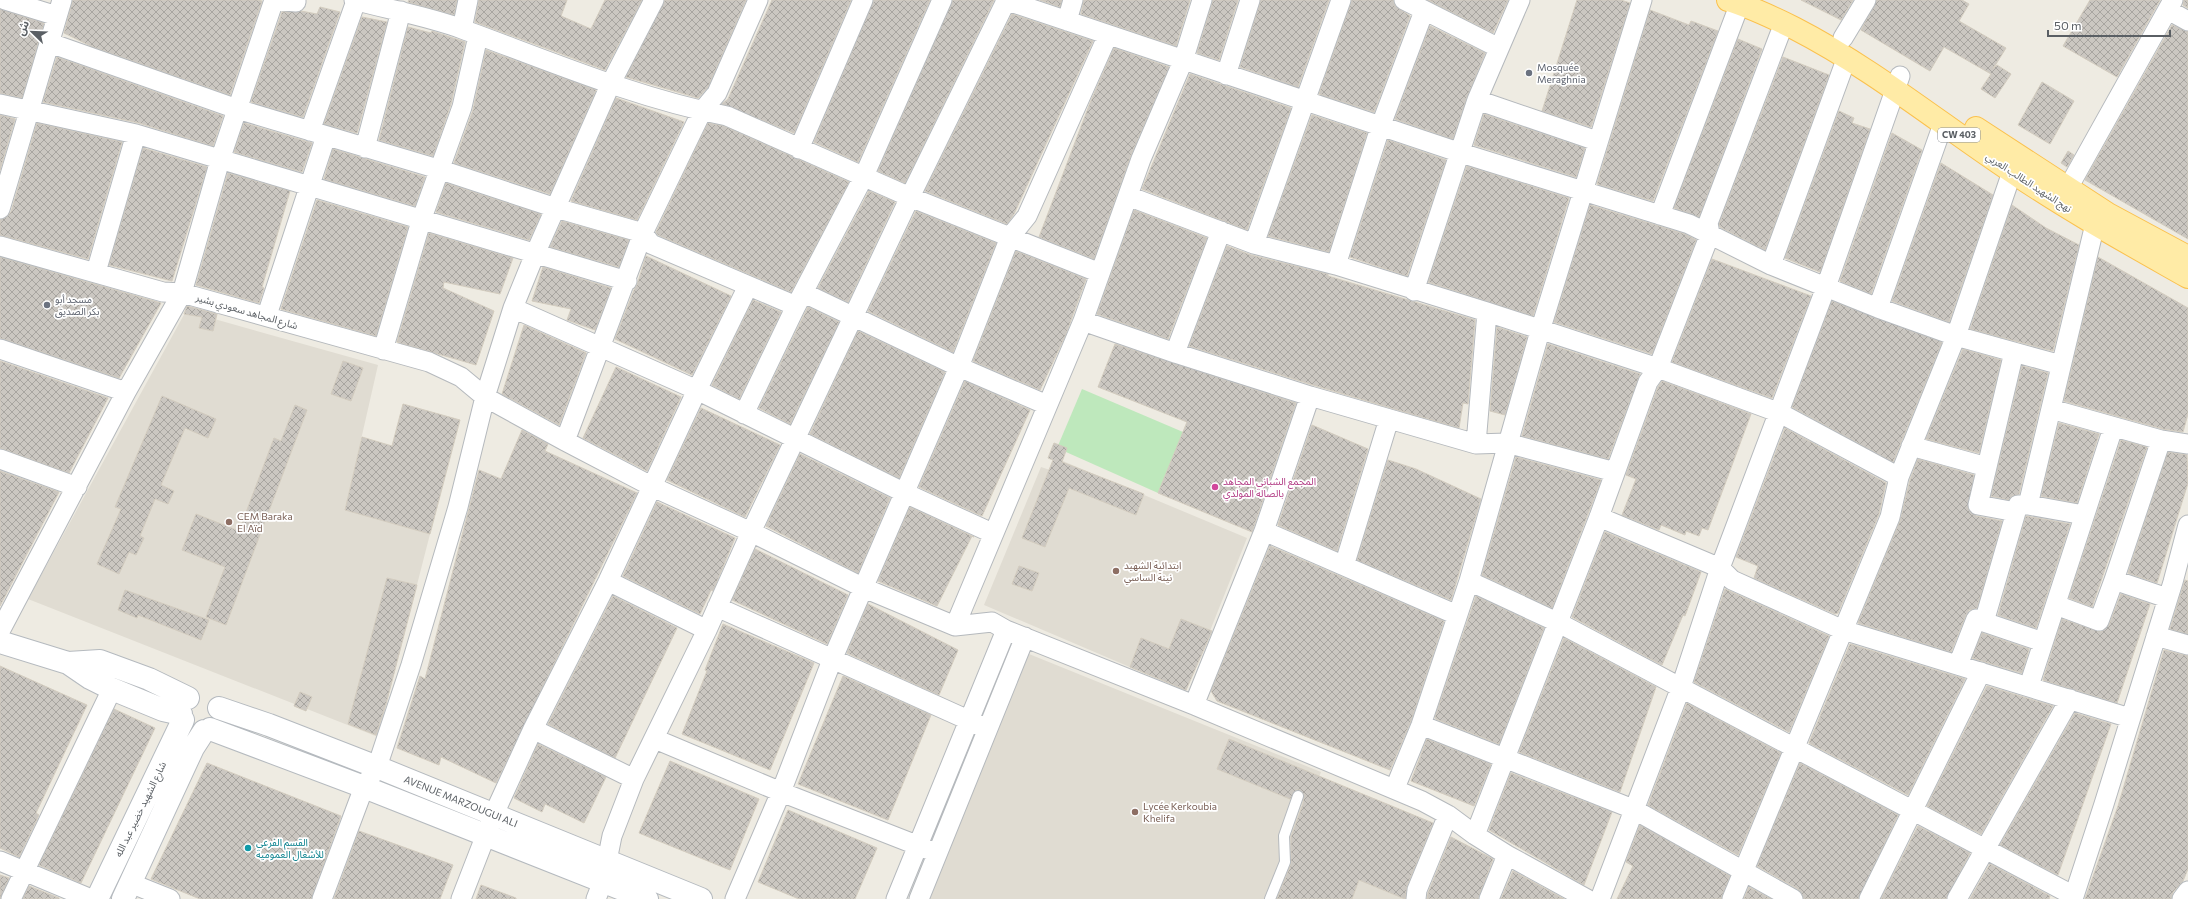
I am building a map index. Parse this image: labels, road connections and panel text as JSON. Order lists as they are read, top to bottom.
{
  "streets": {
    "main road": [
      "CW 403",
      "نهج الشهيد الطالب العربي",
      "AVENUE MARZOUGUI ALI",
      "شارع الشهيد خضير عبد الله"
    ],
    "street": ["شارع المجاهد سعودي بشير"]
  },
  "crossings": [
    ["AVENUE MARZOUGUI ALI", "شارع الشهيد خضير عبد الله"]
  ],
  "places": [
    "Mosquée Meraghnia",
    "مسجد أبو بكر الصديق",
    "المجمع الشباني المجاهد بالصالة المولدي",
    "CEM Baraka El Aïd",
    "ابتدائية الشهيد نينة الساسي",
    "Lycée Kerkoubia Khelifa",
    "القسم الفرعي للأشغال العمومية"
  ],
  "scale_bar": "50 m",
  "north": "top left"
}
